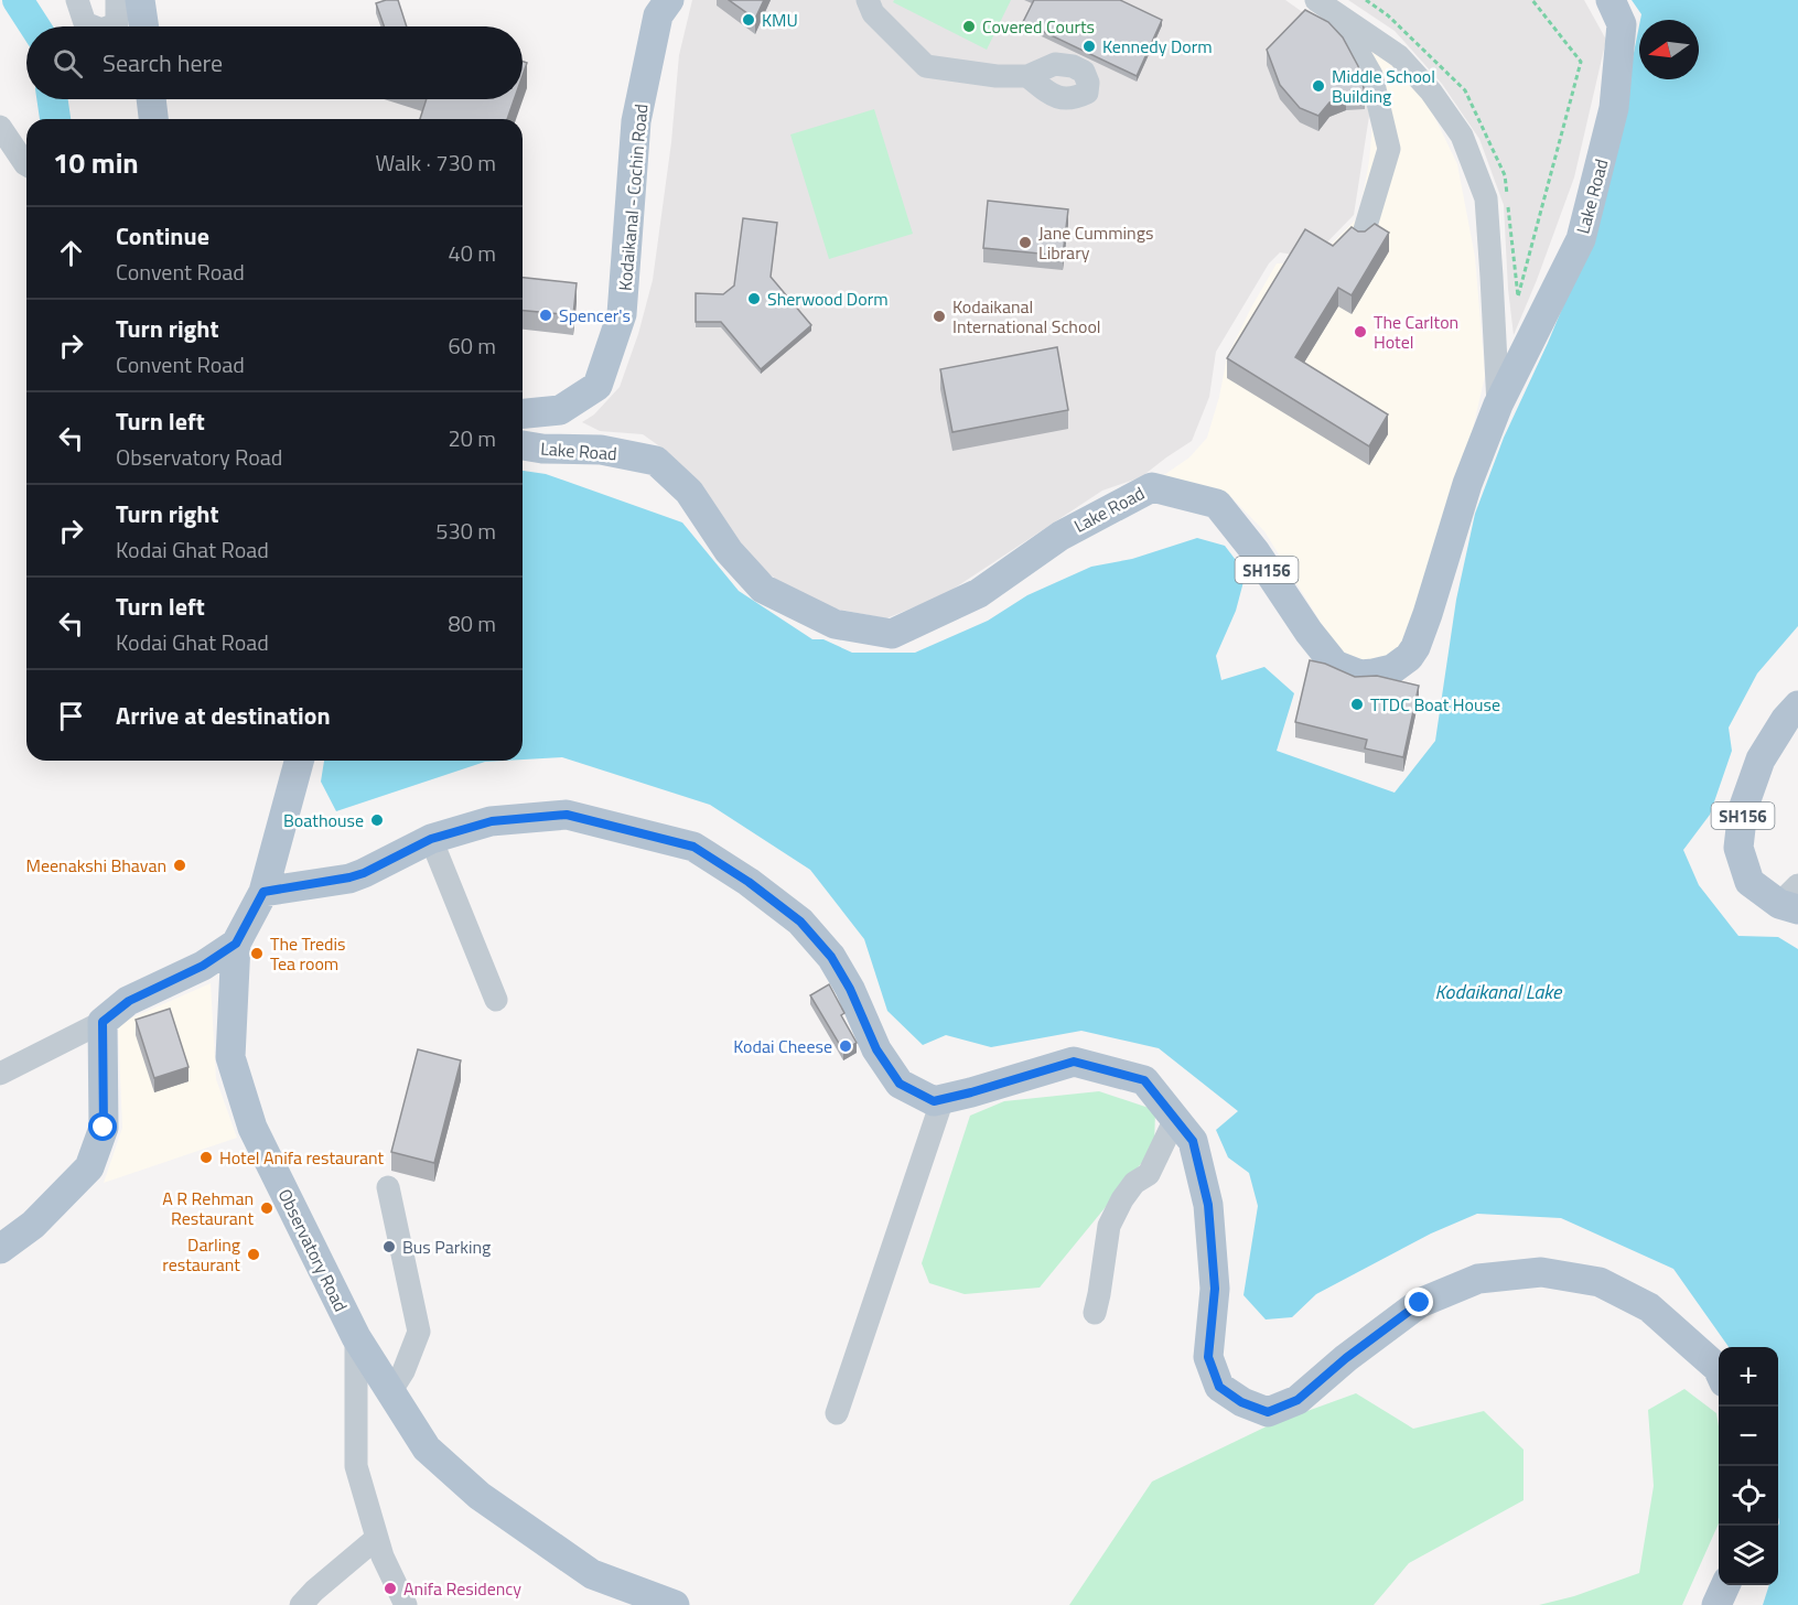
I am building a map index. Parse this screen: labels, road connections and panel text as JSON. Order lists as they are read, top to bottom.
{
  "streets": {
    "main road": [
      "Lake Road",
      "Kodaikanal - Cochin Road",
      "SH156",
      "Observatory Road"
    ]
  },
  "water": ["Kodaikanal Lake"],
  "places": [
    "KMU",
    "Covered Courts",
    "Kennedy Dorm",
    "Middle School Building",
    "Jane Cummings Library",
    "Sherwood Dorm",
    "Spencer's",
    "Kodaikanal International School",
    "The Carlton Hotel",
    "TTDC Boat House",
    "Boathouse",
    "Meenakshi Bhavan",
    "The Tredis Tea room",
    "Kodai Cheese",
    "Hotel Anifa restaurant",
    "A R Rehman Restaurant",
    "Bus Parking",
    "Darling restaurant",
    "Anifa Residency"
  ],
  "north": "left",
  "page": {
    "search": "Search here",
    "heading": ["10 min", "Walk · 730 m"],
    "list": [
      ["Continue", "Convent Road", "40 m"],
      ["Turn right", "Convent Road", "60 m"],
      ["Turn left", "Observatory Road", "20 m"],
      ["Turn right", "Kodai Ghat Road", "530 m"],
      ["Turn left", "Kodai Ghat Road", "80 m"],
      "Arrive at destination"
    ],
    "map_buttons": ["+", "−"]
  }
}
